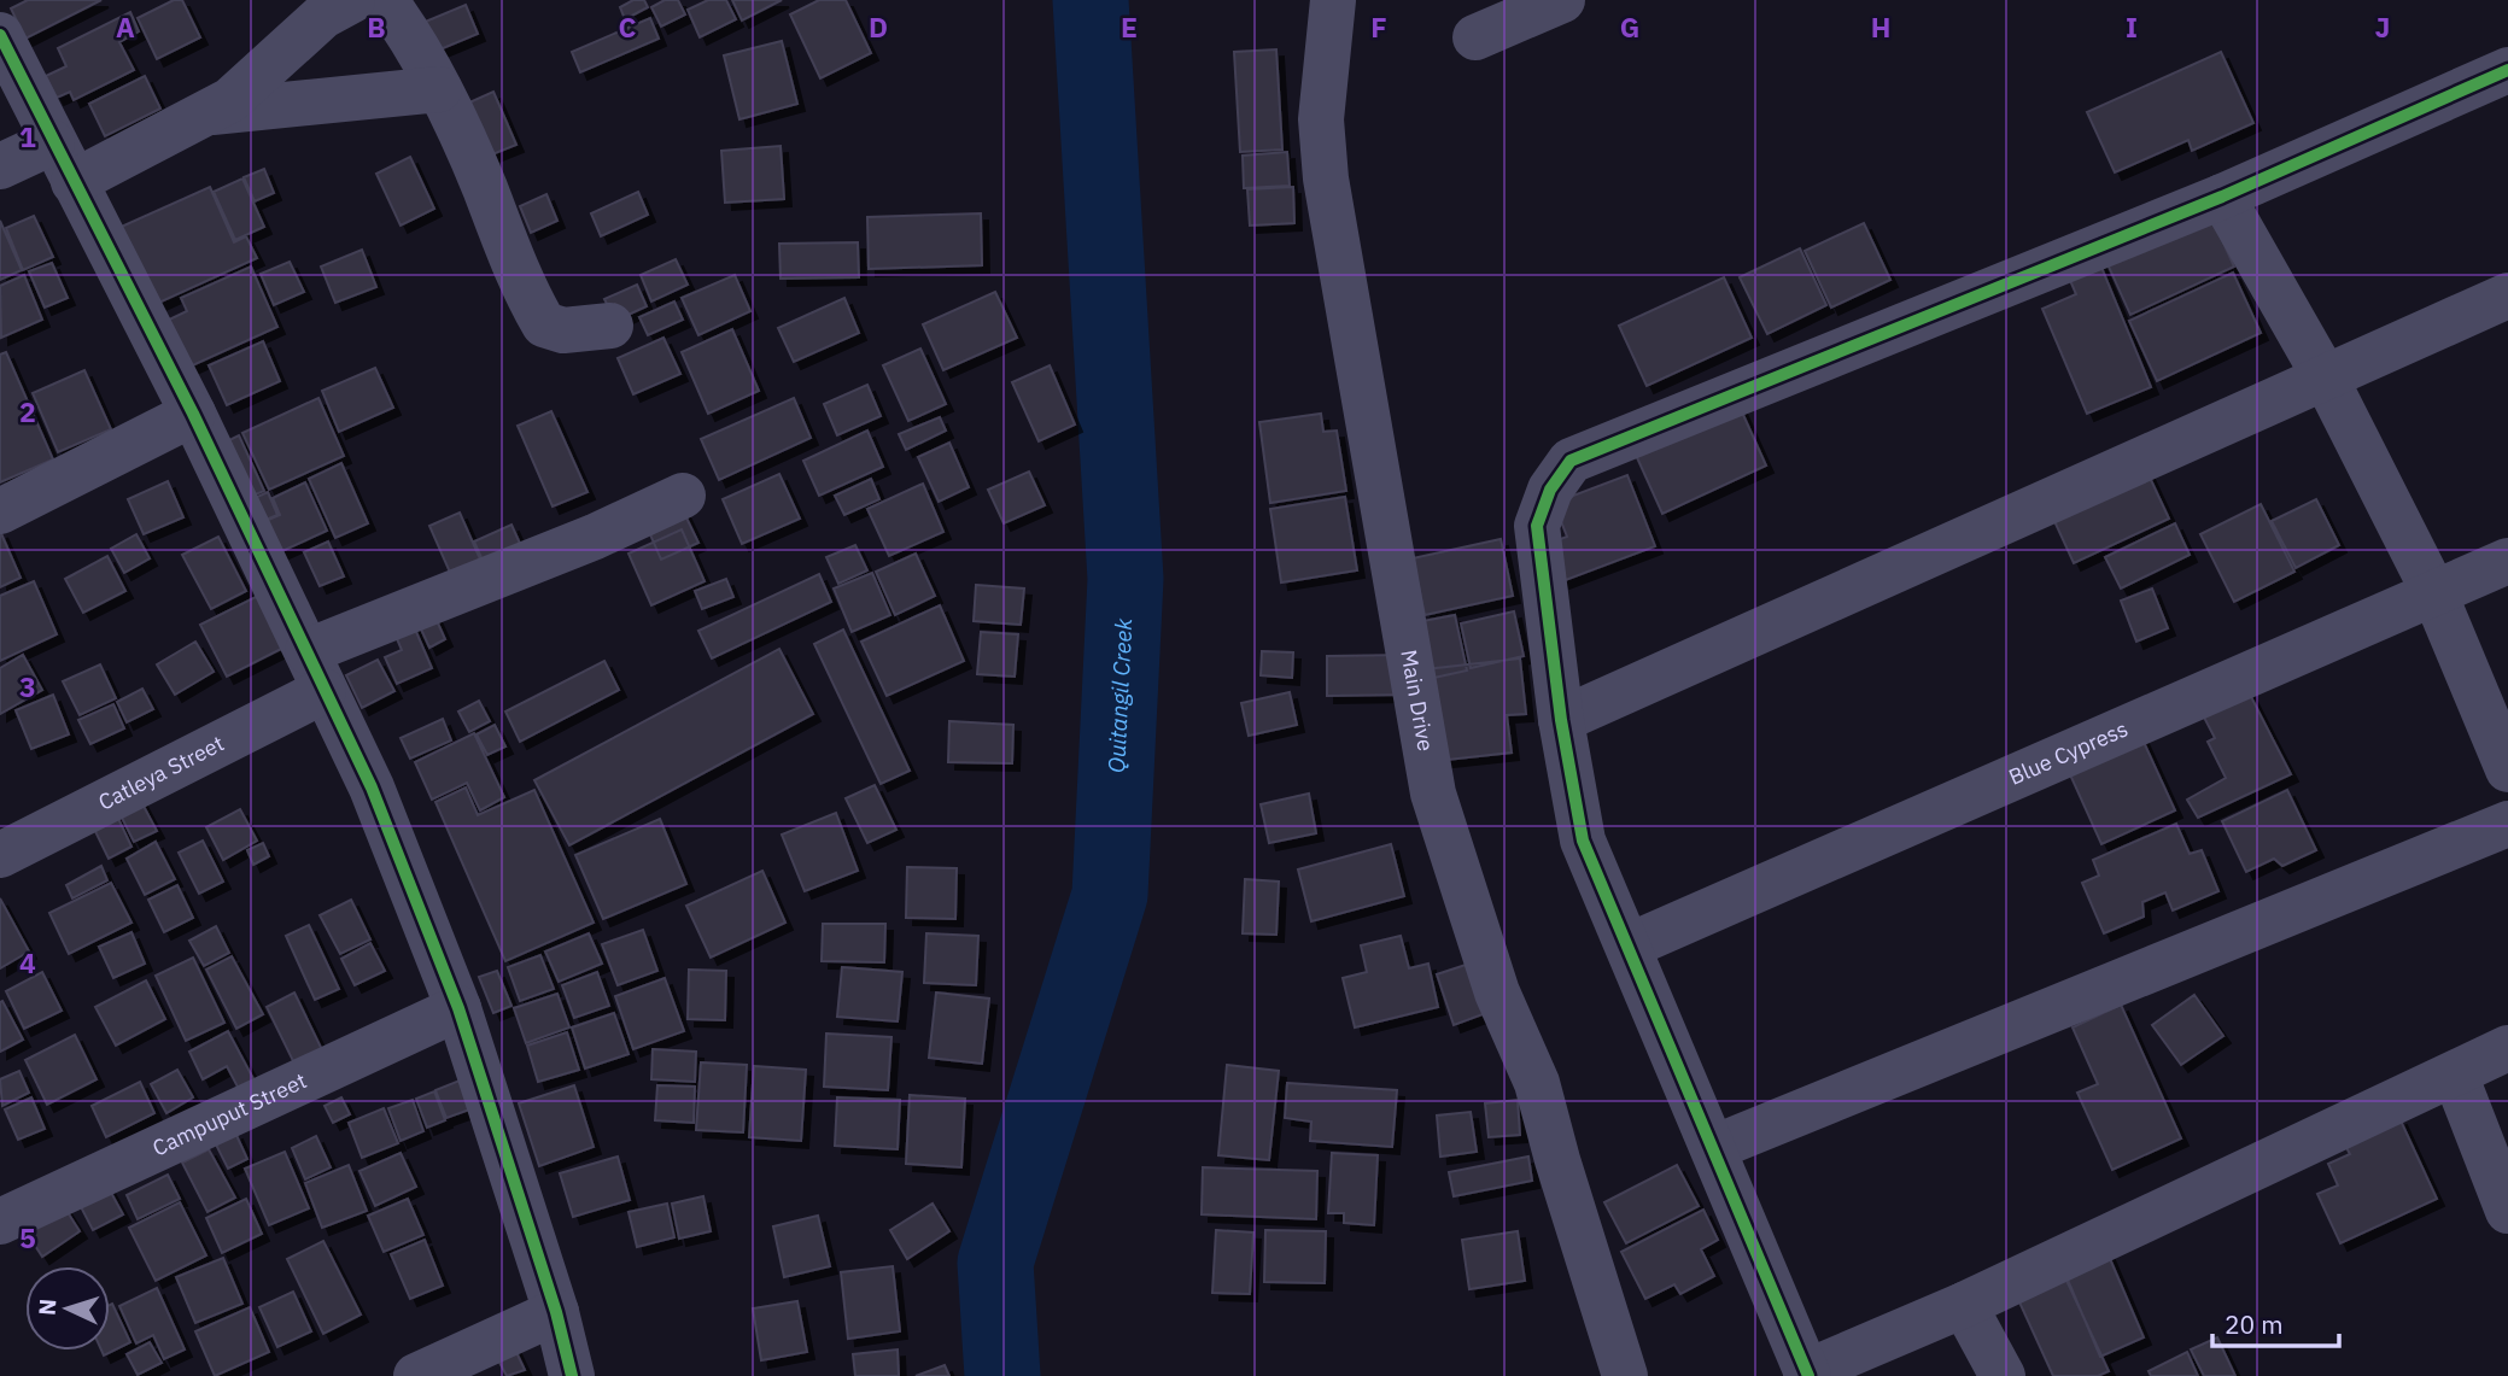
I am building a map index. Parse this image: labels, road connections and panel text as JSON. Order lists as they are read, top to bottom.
{
  "streets": {
    "street": [
      "Main Drive",
      "Blue Cypress",
      "Catleya Street",
      "Campuput Street"
    ]
  },
  "water": ["Quitangil Creek"],
  "scale_bar": "20 m",
  "north": "left",
  "grid": {
    "columns": [
      "A",
      "B",
      "C",
      "D",
      "E",
      "F",
      "G",
      "H",
      "I",
      "J"
    ],
    "rows": [
      "1",
      "2",
      "3",
      "4",
      "5"
    ]
  }
}
